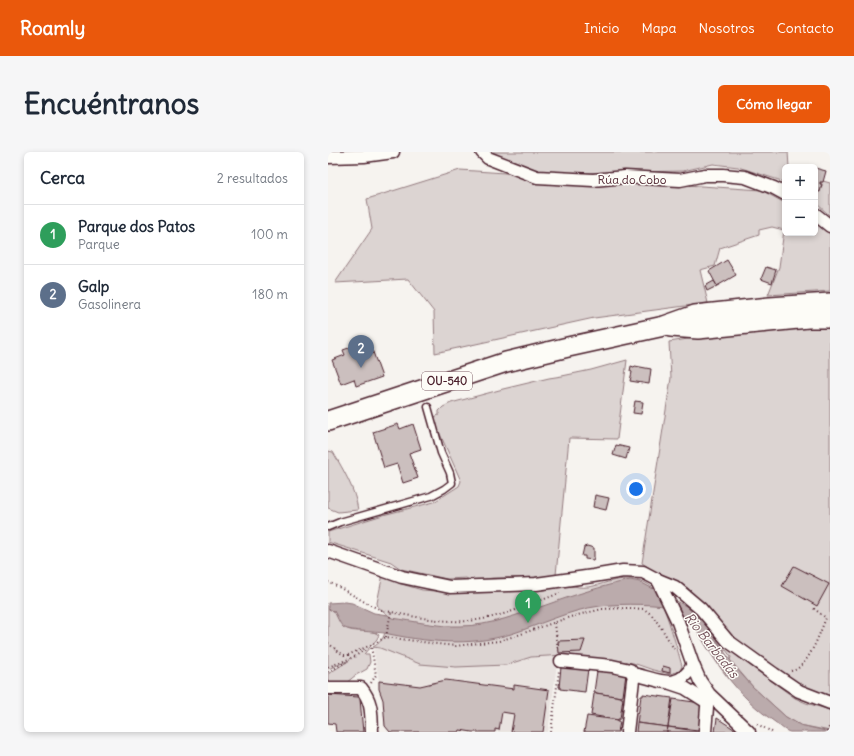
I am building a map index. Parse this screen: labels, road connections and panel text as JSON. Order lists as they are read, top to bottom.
{
  "streets": {
    "main road": ["OU-540"],
    "street": ["Rúa do Cobo"]
  },
  "water": ["Rio Barbadás"],
  "page": {
    "header": "Roamly",
    "nav": [
      "Inicio",
      "Mapa",
      "Nosotros",
      "Contacto"
    ],
    "buttons": "Cómo llegar",
    "title": "Encuéntranos",
    "heading": ["Cerca", "2 resultados"],
    "map_buttons": ["+", "−"],
    "list": [
      {
        "mark": "1",
        "name": "Parque dos Patos",
        "note": "Parque",
        "value": "100 m"
      },
      {
        "mark": "2",
        "name": "Galp",
        "note": "Gasolinera",
        "value": "180 m"
      }
    ],
    "pins": ["2", "1"]
  }
}
